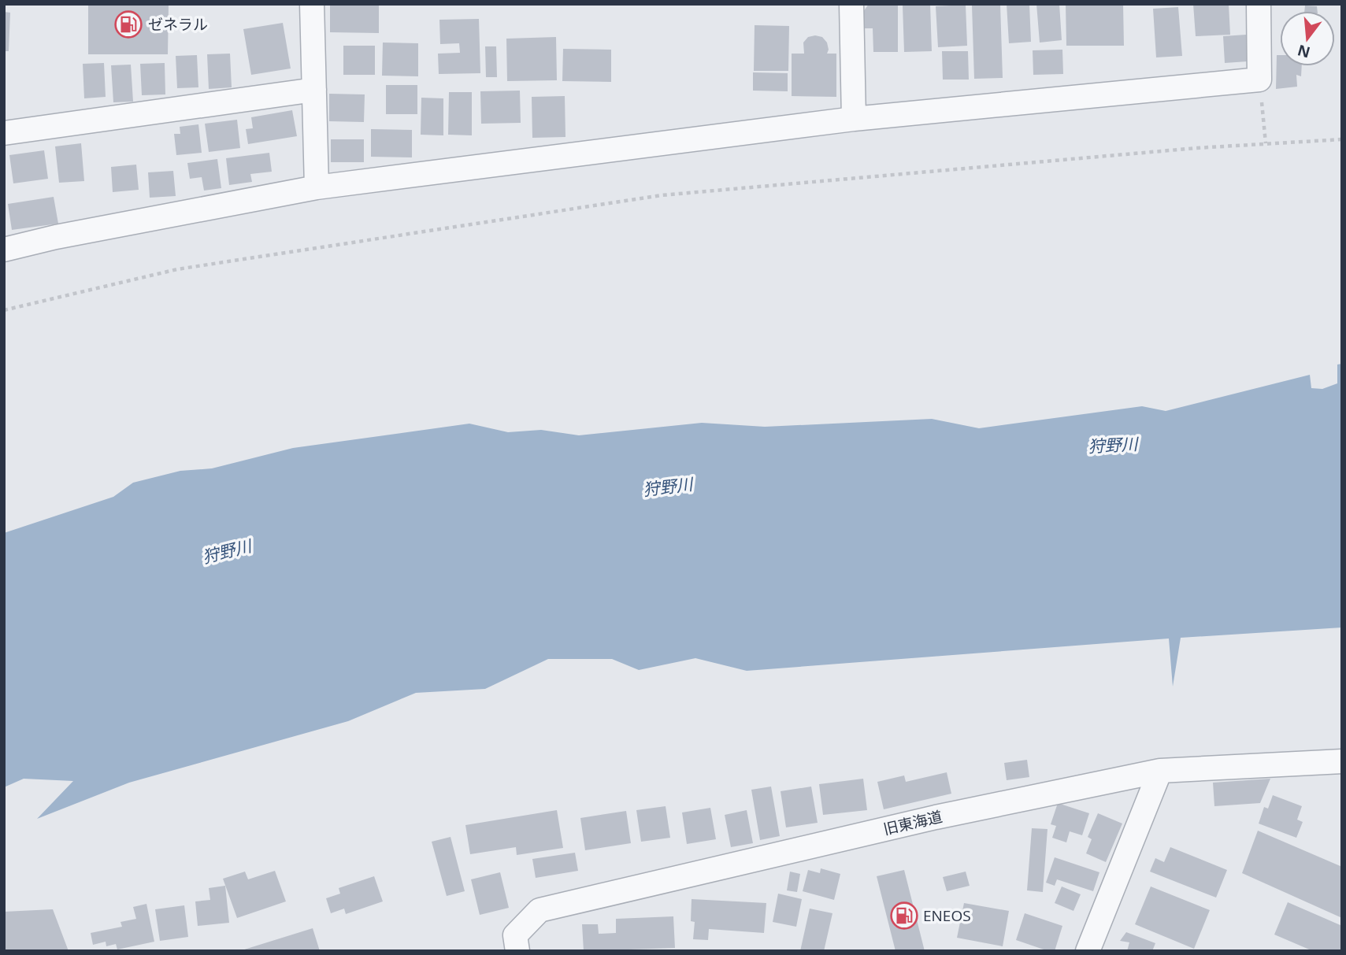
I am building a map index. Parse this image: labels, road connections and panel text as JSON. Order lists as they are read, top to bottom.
{
  "streets": {
    "street": ["旧東海道"]
  },
  "water": ["狩野川"],
  "places": {
    "fuel station": ["ゼネラル", "ENEOS"]
  },
  "north": "bottom"
}
